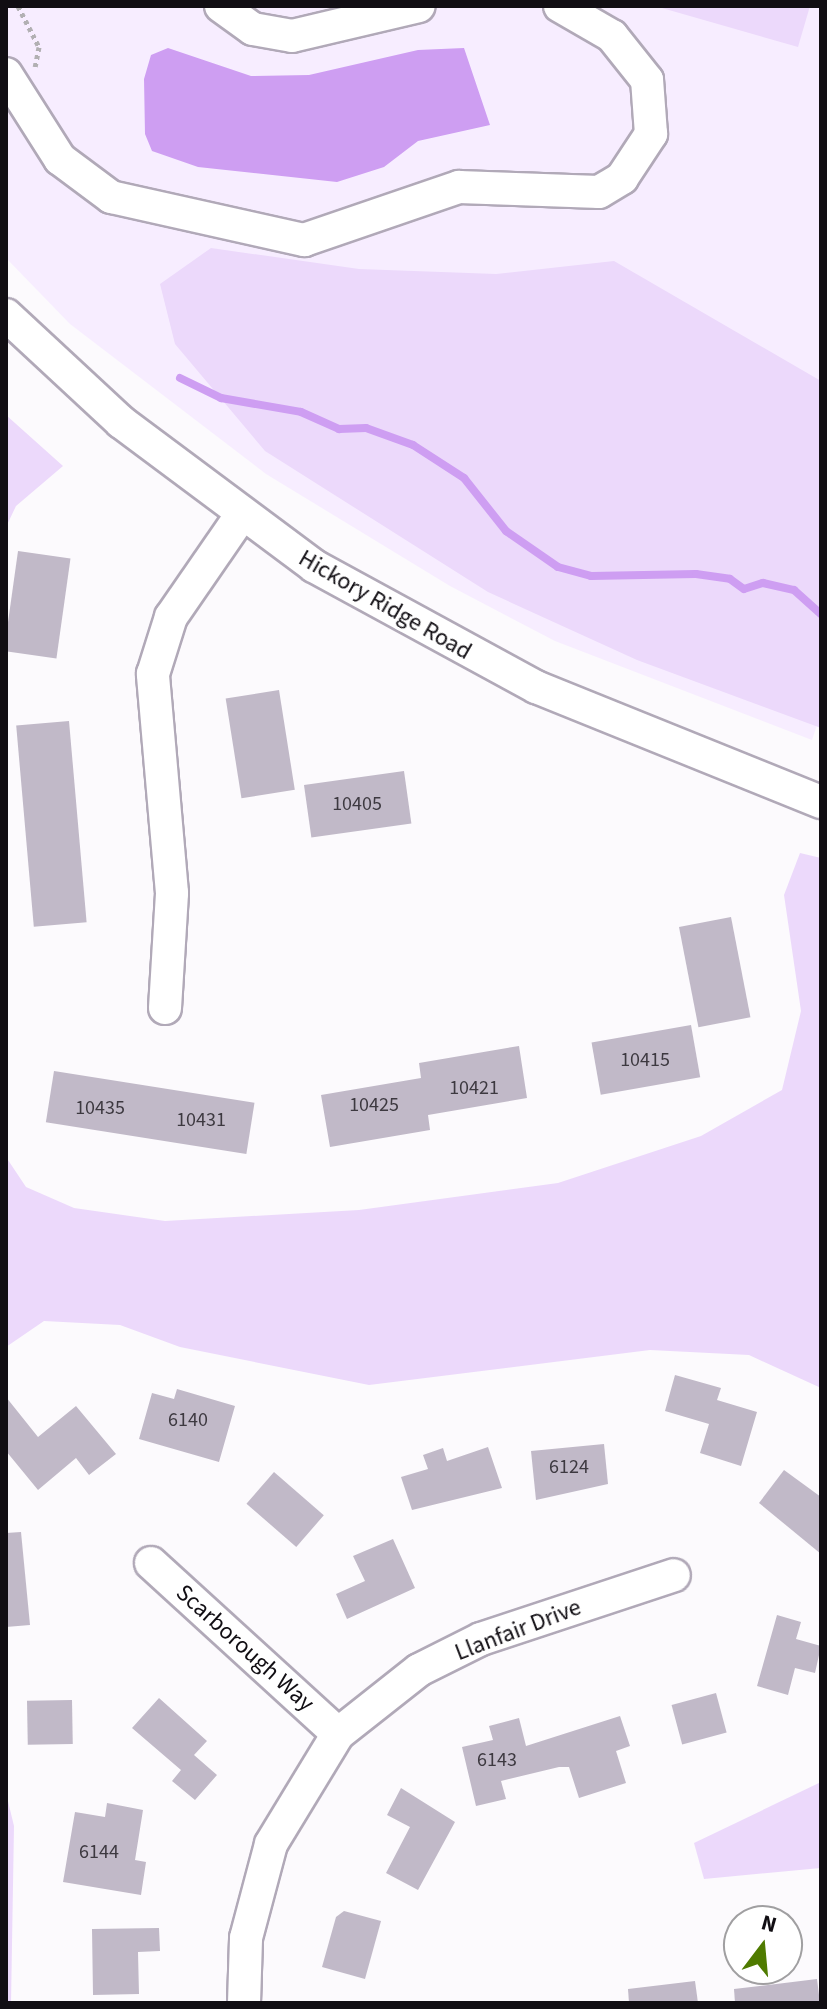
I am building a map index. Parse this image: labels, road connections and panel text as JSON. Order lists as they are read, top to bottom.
{
  "streets": {
    "street": ["Hickory Ridge Road", "Llanfair Drive", "Scarborough Way"]
  },
  "crossings": [
    ["Llanfair Drive", "Scarborough Way"]
  ],
  "house_numbers": [
    "10405",
    "10415",
    "10421",
    "10425",
    "10435",
    "10431",
    "6140",
    "6124",
    "6143",
    "6144"
  ],
  "north": "top"
}
